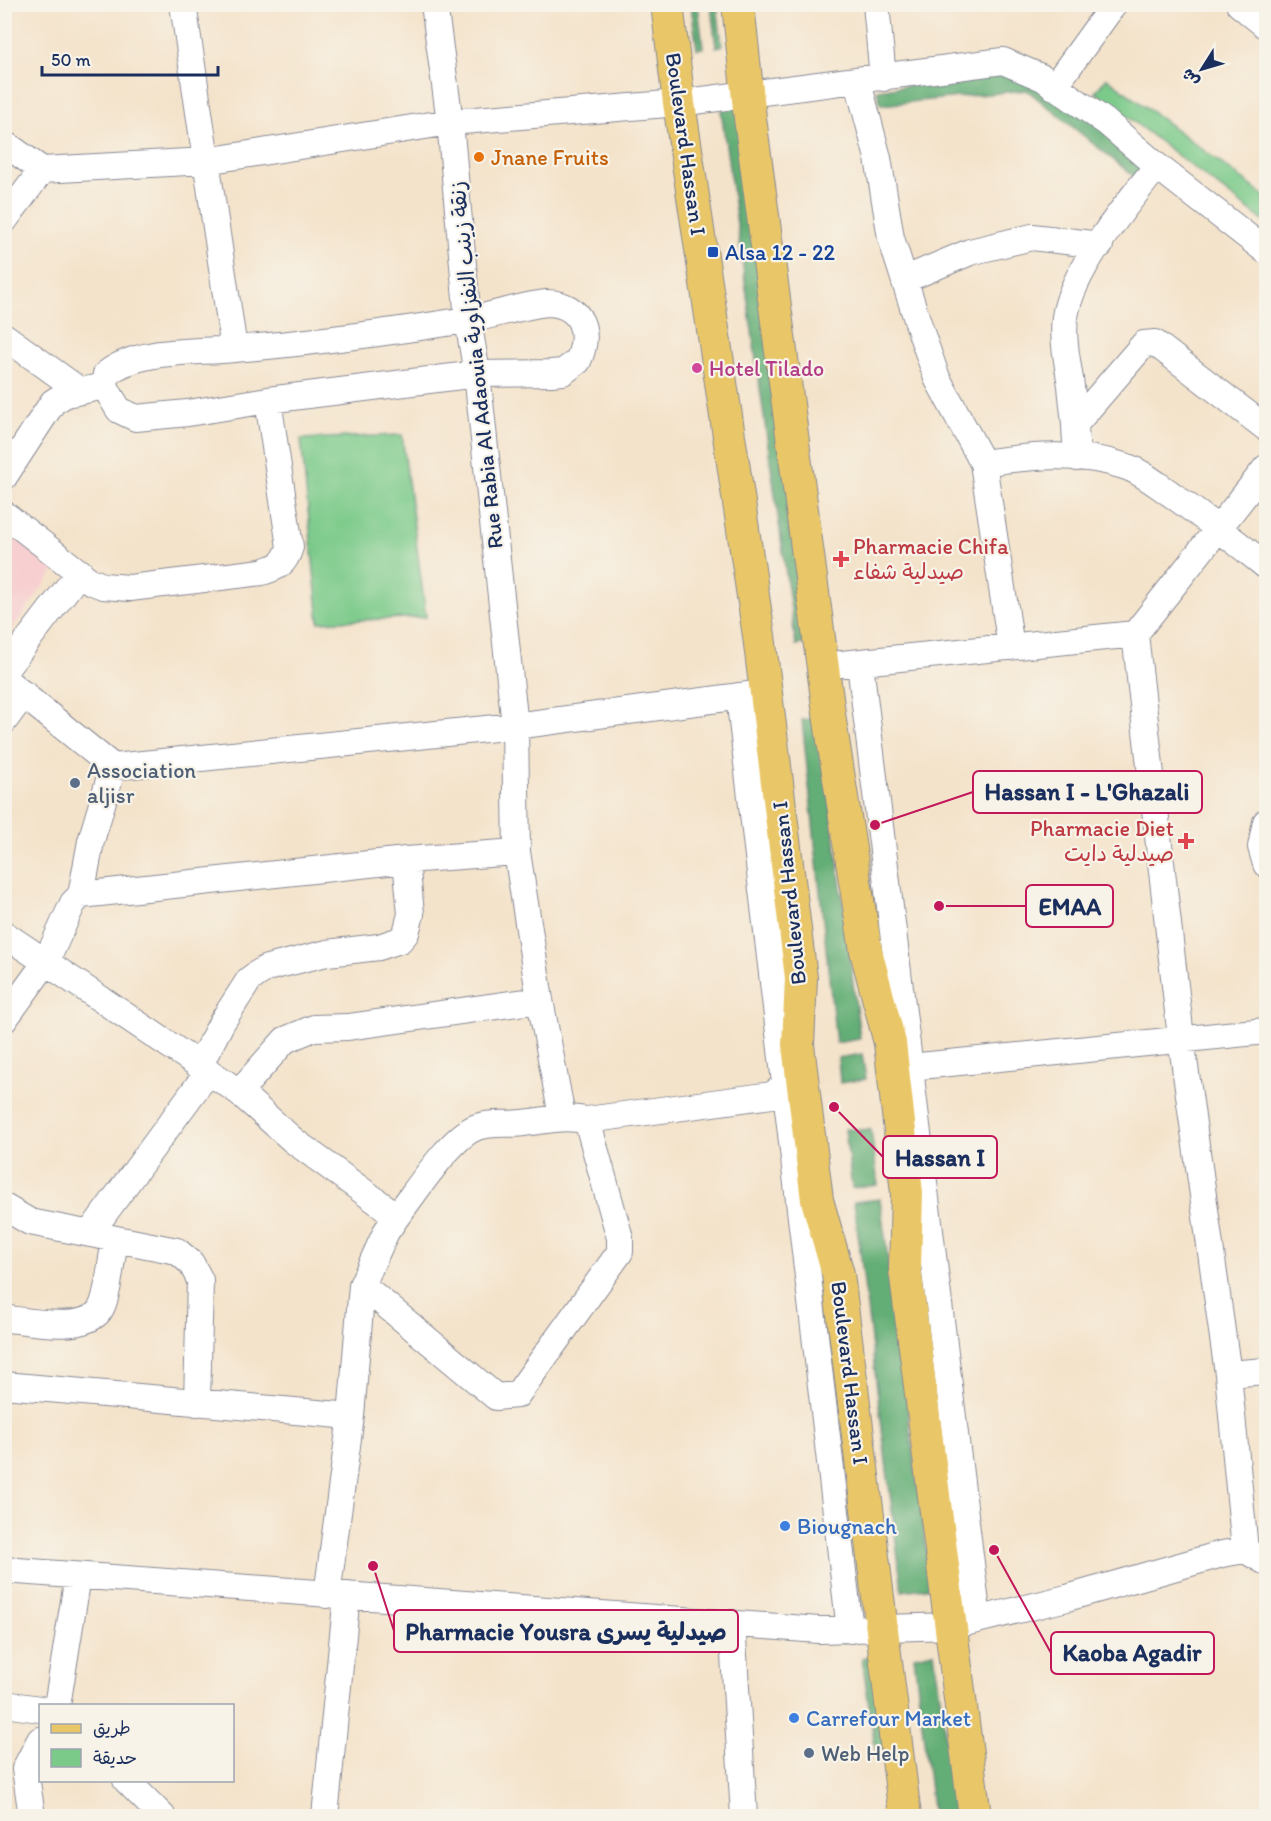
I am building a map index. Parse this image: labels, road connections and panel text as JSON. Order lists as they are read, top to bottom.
{
  "streets": {
    "main road": ["Boulevard Hassan I"],
    "street": ["Rue Rabia Al Adaouia زنقة زينب النفزاوية"]
  },
  "places": {
    "other": [
      "Jnane Fruits",
      "Hotel Tilado",
      "Association aljisr",
      "Hassan I - L'Ghazali",
      "EMAA",
      "Hassan I",
      "Biougnach",
      "Kaoba Agadir",
      "Pharmacie Yousra صيدلية يسرى",
      "Carrefour Market",
      "Web Help"
    ],
    "transit": ["Alsa 12 - 22"],
    "health": ["Pharmacie Chifa صيدلية شفاء", "Pharmacie Diet صيدلية دايت"]
  },
  "legend": ["طريق", "حديقة"],
  "scale_bar": "50 m",
  "north": "bottom left"
}
